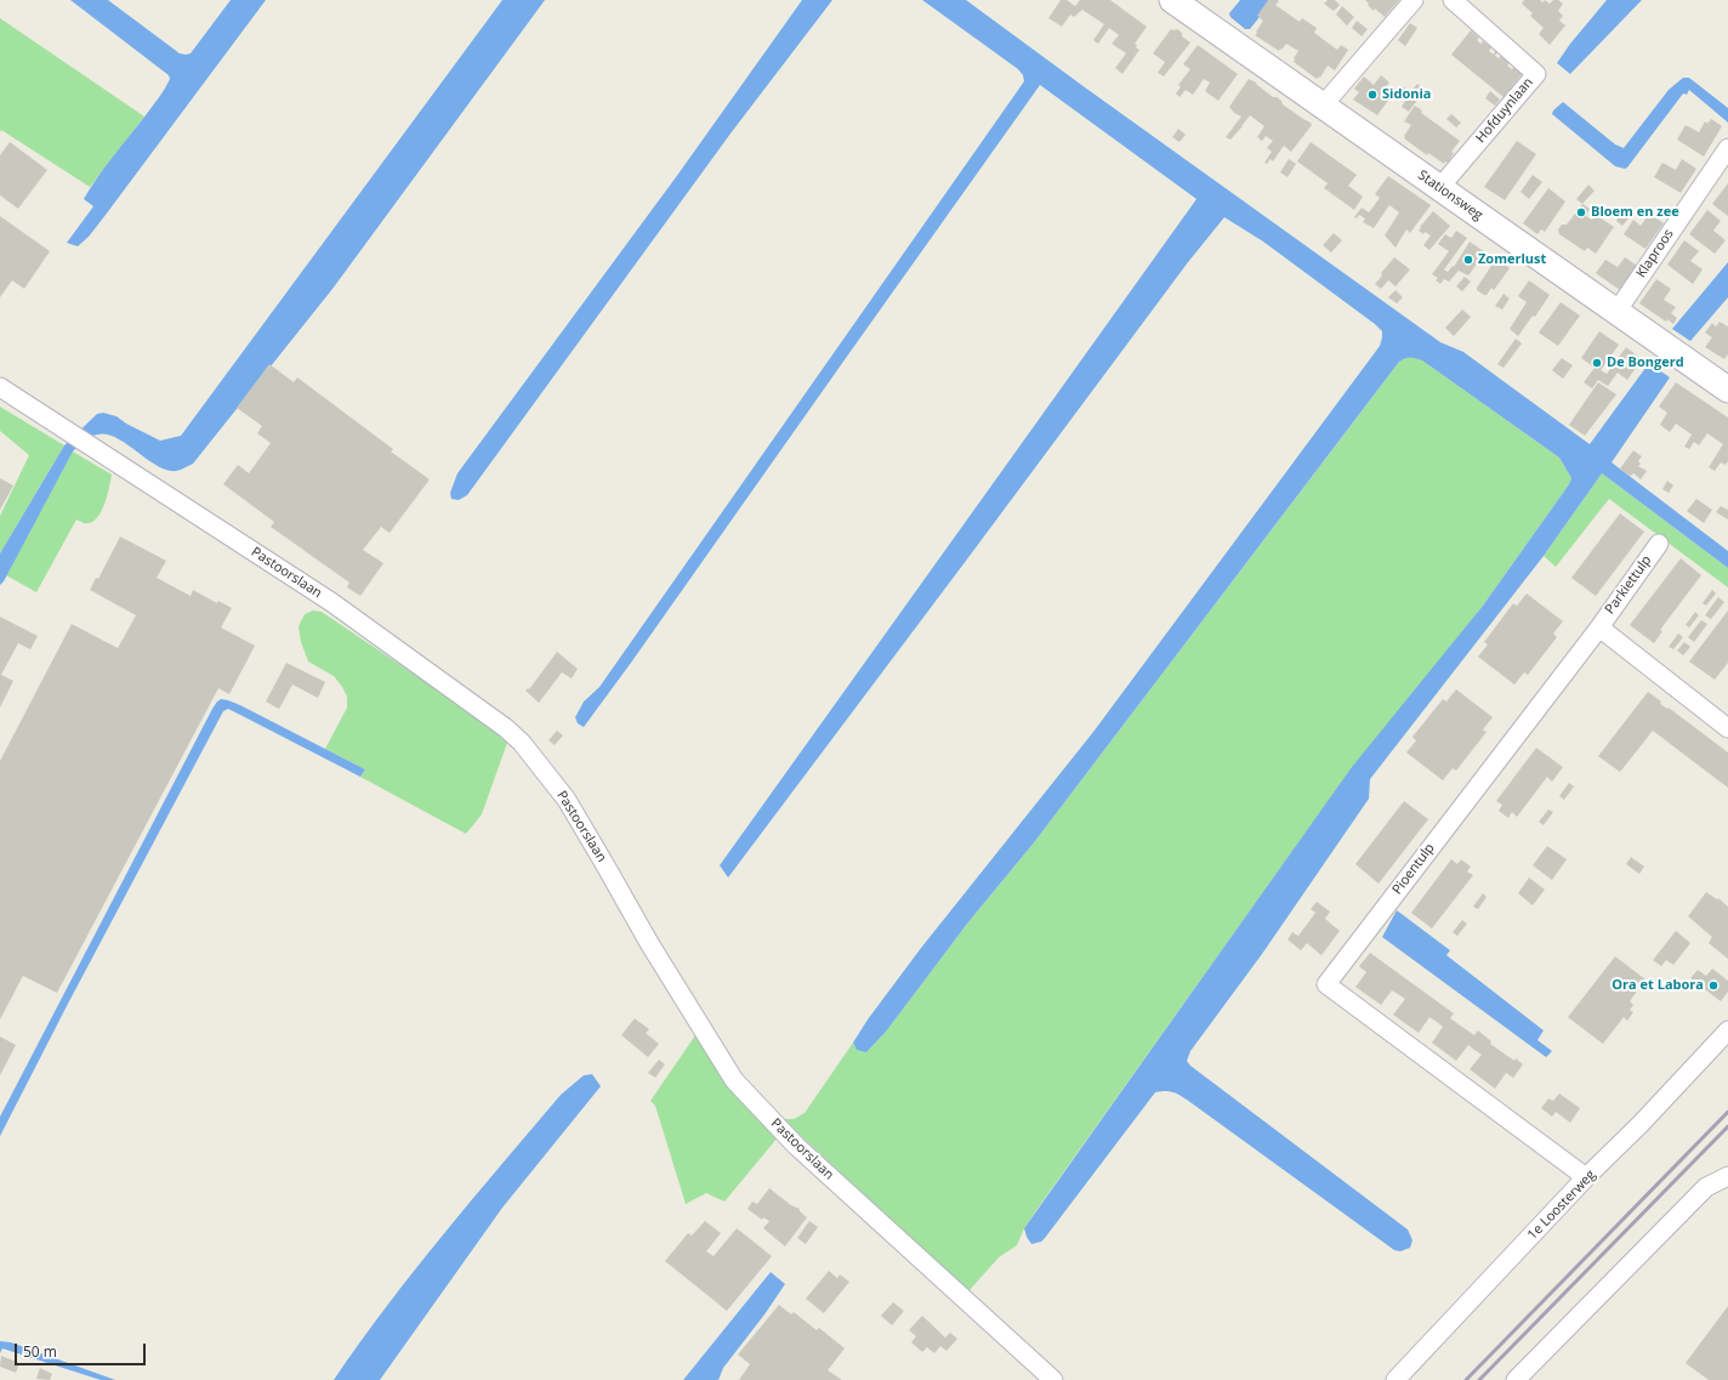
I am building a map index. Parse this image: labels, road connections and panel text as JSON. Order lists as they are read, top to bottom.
{
  "streets": {
    "street": [
      "Hofduynlaan",
      "Stationsweg",
      "Klaproos",
      "Pastoorslaan",
      "Parkiettulp",
      "Pioentulp",
      "1e Loosterweg"
    ]
  },
  "crossings": [
    ["Hofduynlaan", "Stationsweg"],
    ["Stationsweg", "Klaproos"],
    ["Parkiettulp", "Pioentulp"],
    ["Pioentulp", "1e Loosterweg"]
  ],
  "places": [
    "Sidonia",
    "Bloem en zee",
    "Zomerlust",
    "De Bongerd",
    "Ora et Labora"
  ],
  "scale_bar": "50 m"
}
